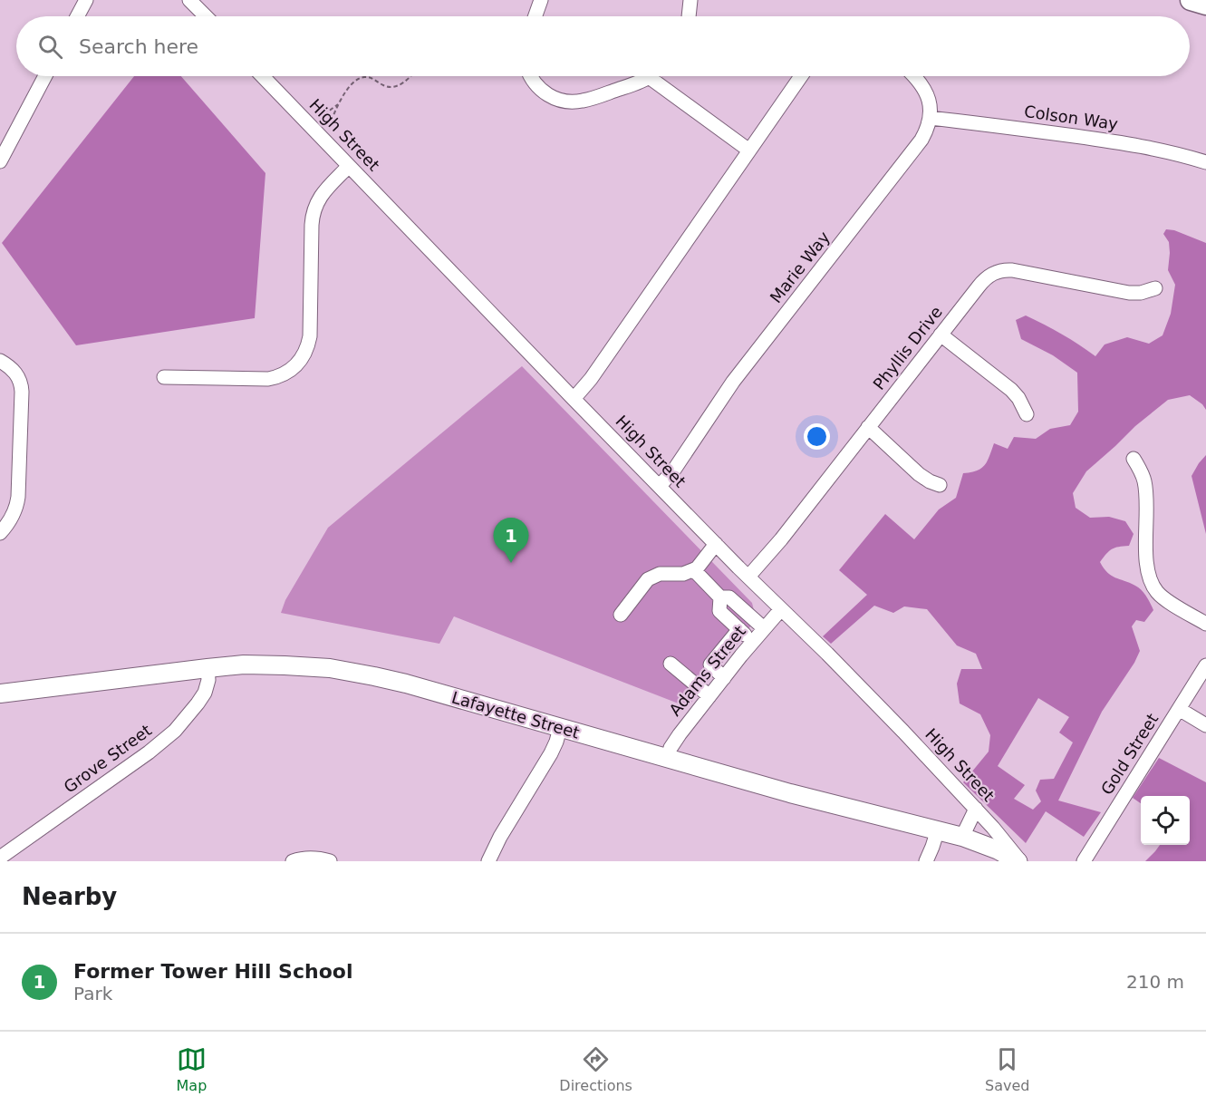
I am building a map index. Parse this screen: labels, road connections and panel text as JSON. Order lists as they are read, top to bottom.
{
  "streets": {
    "main road": ["Lafayette Street"],
    "street": [
      "Colson Way",
      "High Street",
      "Marie Way",
      "Phyllis Drive",
      "Adams Street",
      "Gold Street",
      "Grove Street"
    ]
  },
  "crossings": [
    ["Colson Way", "Marie Way"],
    ["High Street", "Marie Way"],
    ["High Street", "Phyllis Drive"],
    ["High Street", "Adams Street"],
    ["High Street", "Lafayette Street"],
    ["Adams Street", "Lafayette Street"],
    ["Lafayette Street", "Grove Street"]
  ],
  "page": {
    "search": "Search here",
    "pins": "1",
    "heading": "Nearby",
    "list": [
      {
        "mark": "1",
        "name": "Former Tower Hill School",
        "note": "Park",
        "value": "210 m"
      }
    ],
    "nav": ["Map", "Directions", "Saved"]
  }
}
